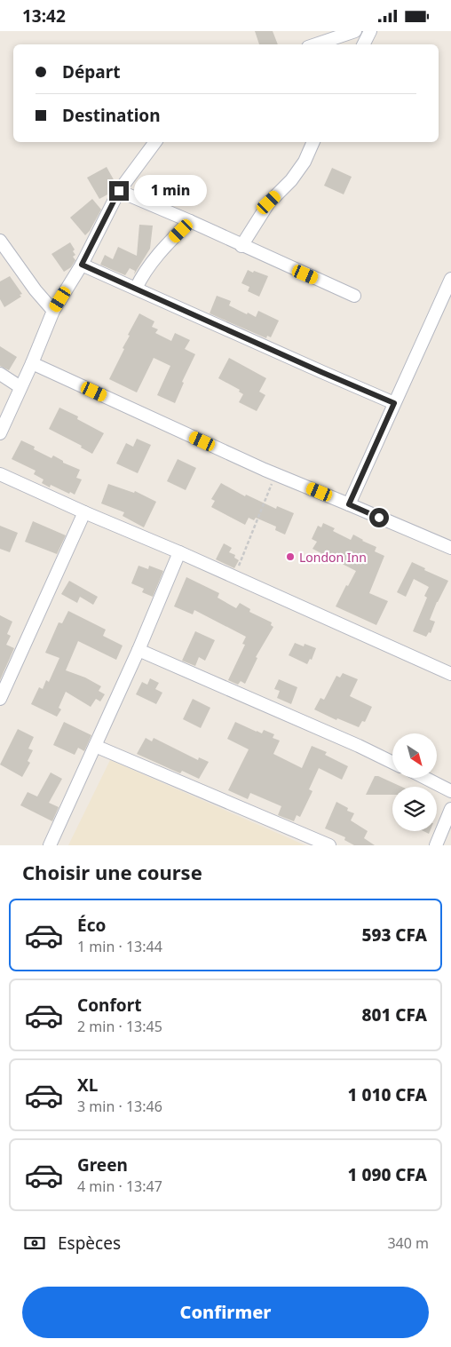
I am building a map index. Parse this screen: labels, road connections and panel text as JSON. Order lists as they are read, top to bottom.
{
  "places": ["London Inn"],
  "north": "bottom right",
  "page": {
    "status": "13:42",
    "banner": ["Départ", "Destination"],
    "bubble": "1 min",
    "heading": "Choisir une course",
    "list": [
      {
        "name": "Éco",
        "note": "1 min · 13:44",
        "value": "593 CFA"
      },
      {
        "name": "Confort",
        "note": "2 min · 13:45",
        "value": "801 CFA"
      },
      {
        "name": "XL",
        "note": "3 min · 13:46",
        "value": "1 010 CFA"
      },
      {
        "name": "Green",
        "note": "4 min · 13:47",
        "value": "1 090 CFA"
      }
    ],
    "pay": ["Espèces", "340 m"],
    "buttons": "Confirmer"
  }
}
